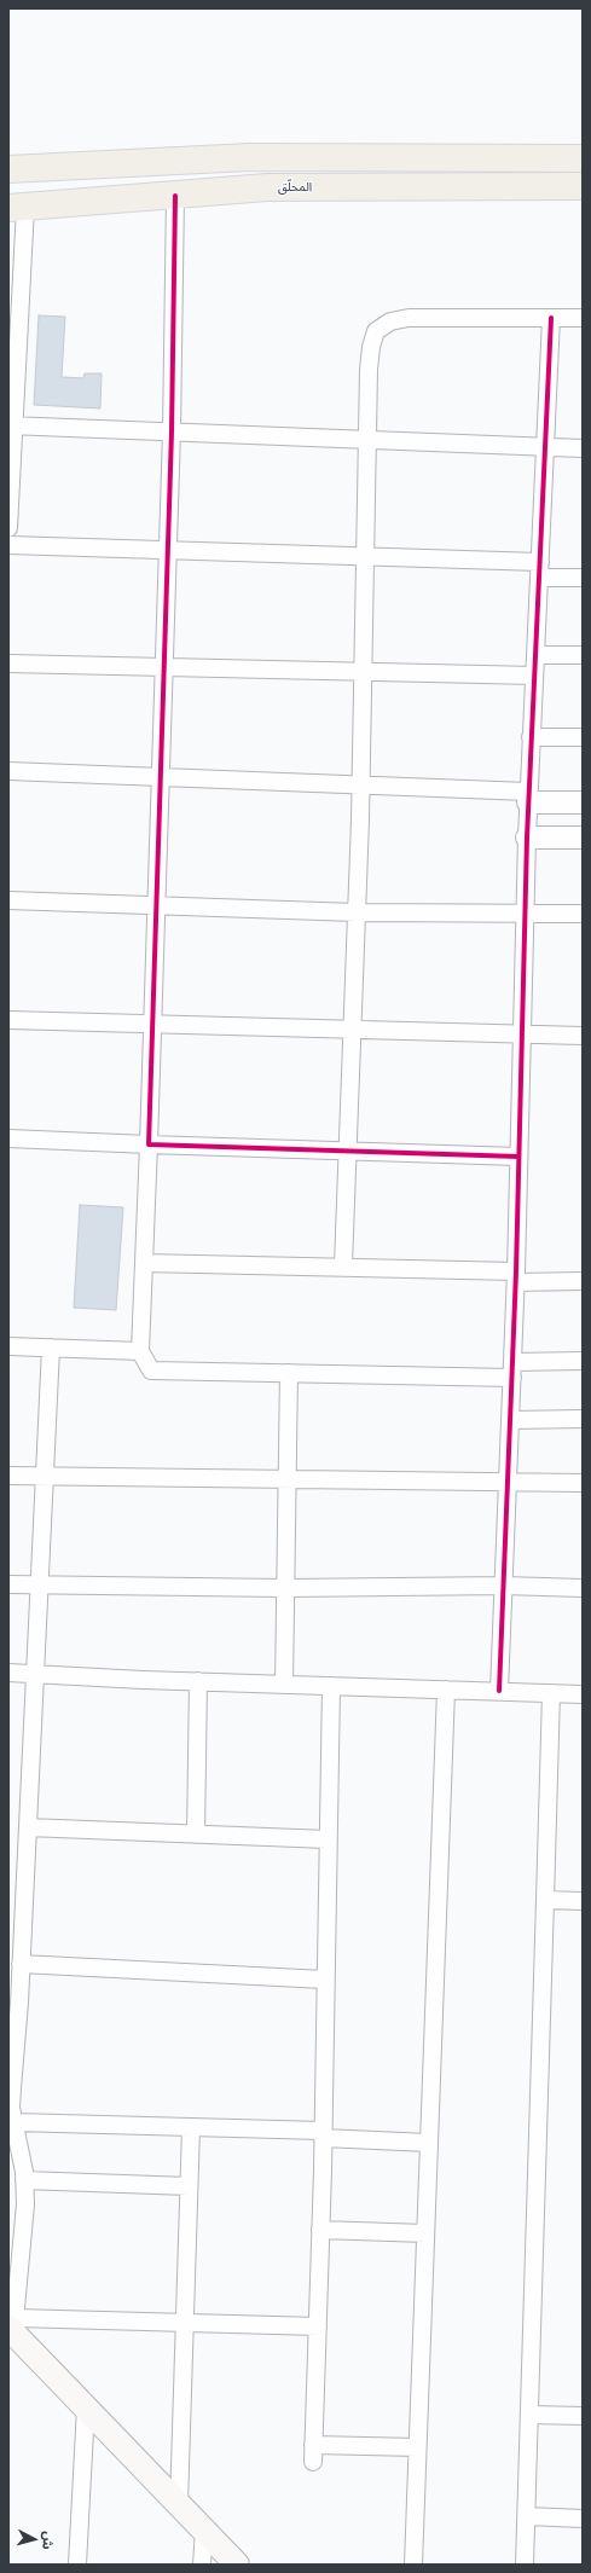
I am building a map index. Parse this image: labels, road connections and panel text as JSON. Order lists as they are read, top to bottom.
{
  "streets": {
    "highway": ["المحلّق"]
  },
  "north": "right"
}
